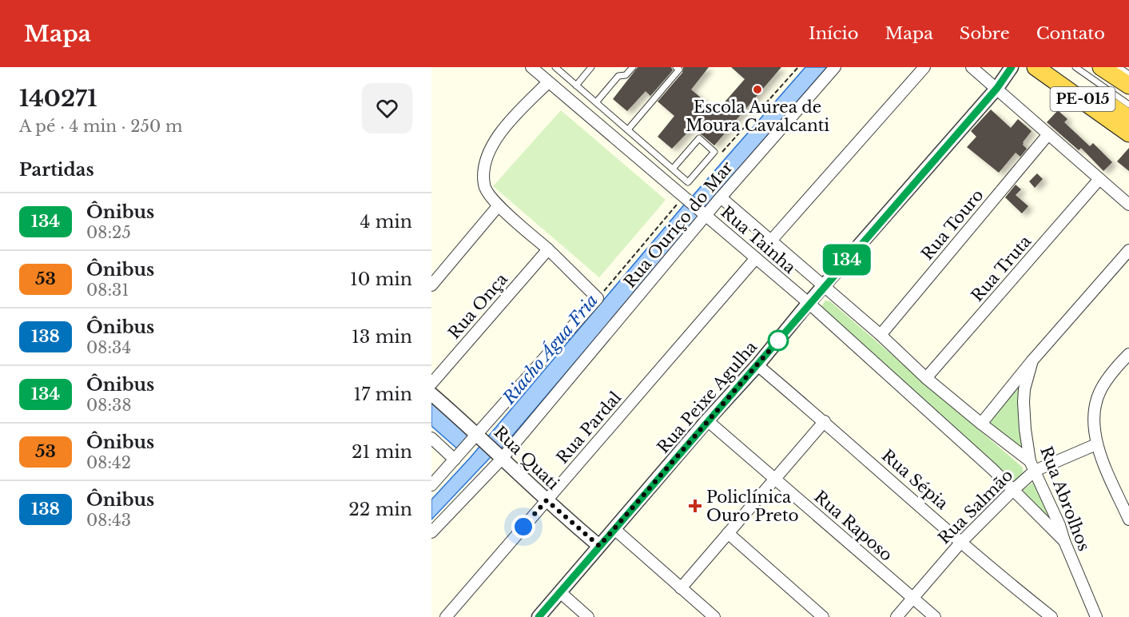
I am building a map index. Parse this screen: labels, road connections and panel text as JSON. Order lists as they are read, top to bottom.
{
  "streets": {
    "highway": ["PE-015"],
    "street": [
      "Rua Ouriço do Mar",
      "Rua Touro",
      "Rua Tainha",
      "Rua Truta",
      "Rua Onça",
      "Rua Peixe Agulha",
      "Rua Pardal",
      "Rua Quati",
      "Rua Sépia",
      "Rua Abrolhos",
      "Rua Salmão",
      "Rua Raposo"
    ]
  },
  "crossings": [
    ["Rua Ouriço do Mar", "Rua Tainha"],
    ["Rua Ouriço do Mar", "Rua Quati"],
    ["Rua Touro", "Rua Tainha"],
    ["Rua Tainha", "Rua Truta"],
    ["Rua Tainha", "Rua Peixe Agulha"],
    ["Rua Tainha", "Rua Pardal"],
    ["Rua Tainha", "Rua Abrolhos"],
    ["Rua Tainha", "Rua Salmão"],
    ["Rua Peixe Agulha", "Rua Quati"],
    ["Rua Peixe Agulha", "Rua Sépia"],
    ["Rua Peixe Agulha", "Rua Raposo"],
    ["Rua Pardal", "Rua Quati"],
    ["Rua Sépia", "Rua Salmão"],
    ["Rua Abrolhos", "Rua Salmão"],
    ["Rua Salmão", "Rua Raposo"]
  ],
  "water": ["Riacho Água Fria"],
  "places": {
    "other": ["Escola Aurea de Moura Cavalcanti"],
    "health": ["Policlínica Ouro Preto"]
  },
  "lines": ["bus line 134"],
  "page": {
    "header": "Mapa",
    "nav": [
      "Início",
      "Mapa",
      "Sobre",
      "Contato"
    ],
    "heading": [
      ["140271", "A pé · 4 min · 250 m"],
      "Partidas"
    ],
    "on_map": "134",
    "list": [
      {
        "mark": "134",
        "name": "Ônibus",
        "note": "08:25",
        "value": "4 min"
      },
      {
        "mark": "53",
        "name": "Ônibus",
        "note": "08:31",
        "value": "10 min"
      },
      {
        "mark": "138",
        "name": "Ônibus",
        "note": "08:34",
        "value": "13 min"
      },
      {
        "mark": "134",
        "name": "Ônibus",
        "note": "08:38",
        "value": "17 min"
      },
      {
        "mark": "53",
        "name": "Ônibus",
        "note": "08:42",
        "value": "21 min"
      },
      {
        "mark": "138",
        "name": "Ônibus",
        "note": "08:43",
        "value": "22 min"
      }
    ]
  }
}
